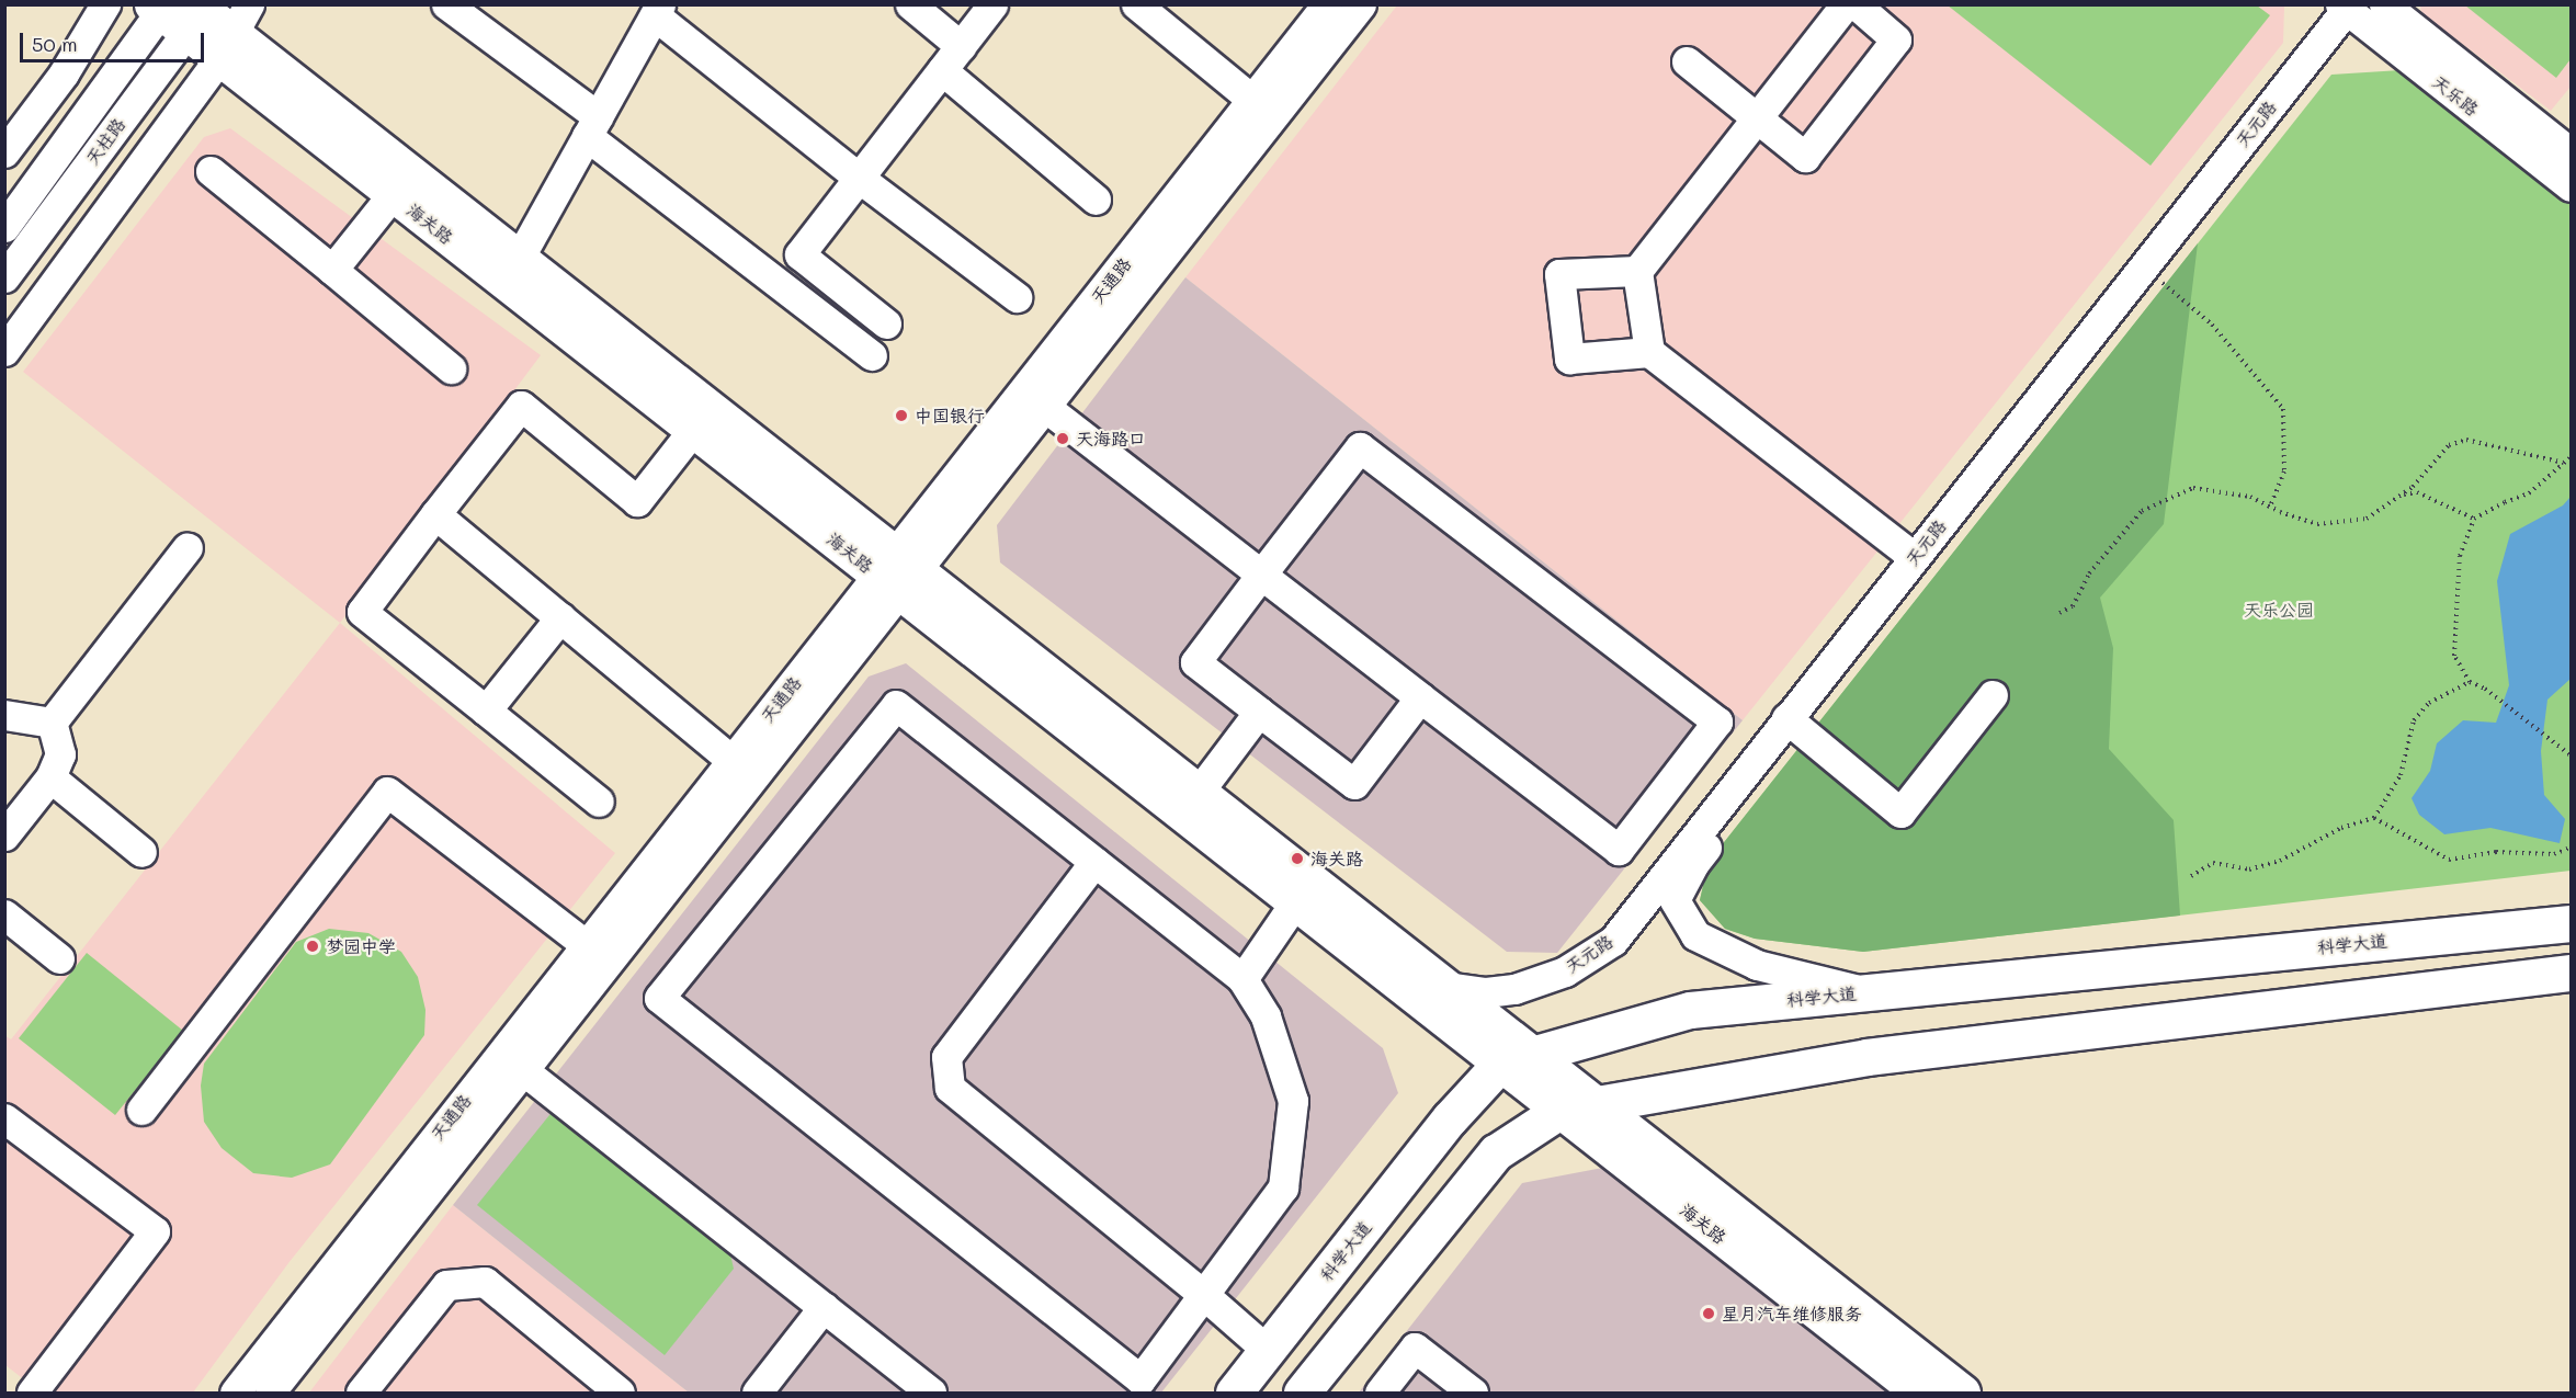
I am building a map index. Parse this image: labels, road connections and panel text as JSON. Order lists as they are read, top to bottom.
{
  "streets": {
    "main road": ["海关路", "科学大道"],
    "street": [
      "天乐路",
      "天元路",
      "天柱路",
      "天通路"
    ]
  },
  "crossings": [
    ["天乐路", "天元路"],
    ["天元路", "海关路"],
    ["天元路", "科学大道"],
    ["天柱路", "海关路"],
    ["海关路", "天通路"],
    ["海关路", "科学大道"]
  ],
  "parks": ["天乐公园"],
  "places": [
    "中国银行",
    "天海路口",
    "海关路",
    "梦园中学",
    "星月汽车维修服务"
  ],
  "scale_bar": "50 m"
}
